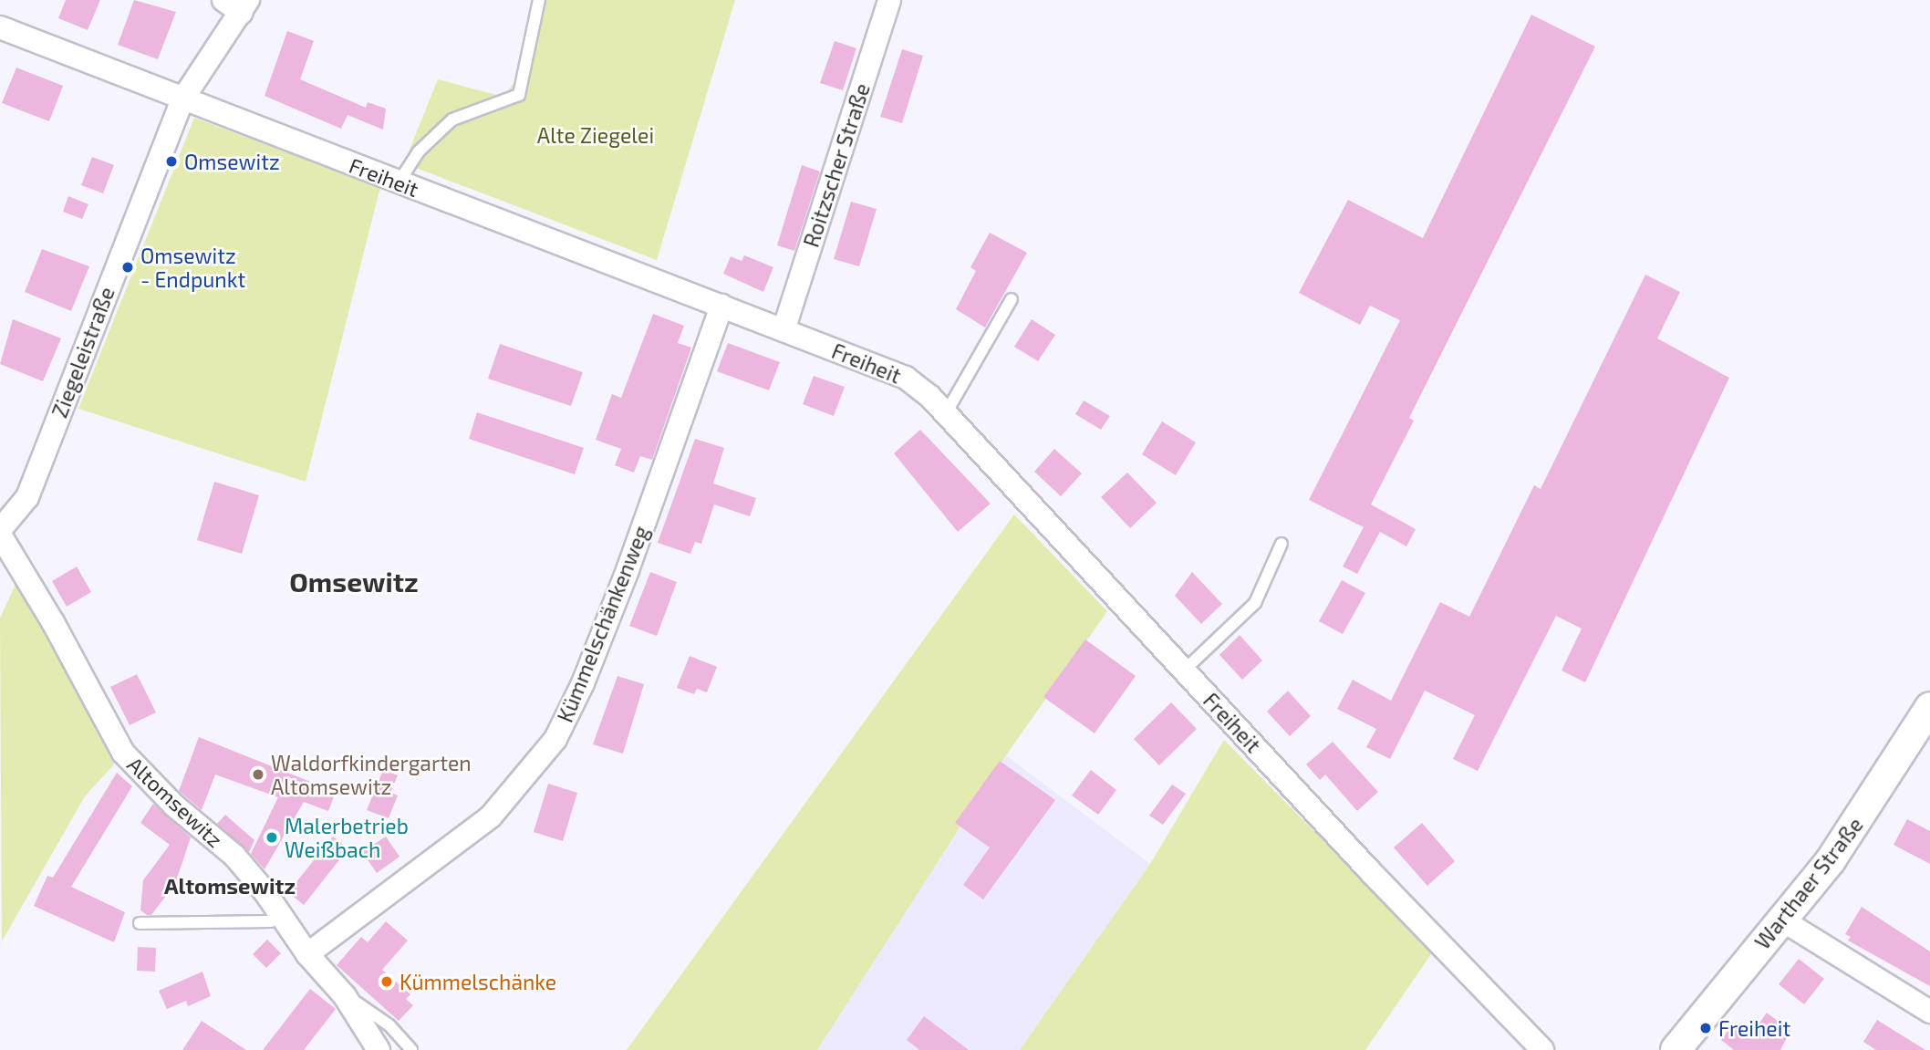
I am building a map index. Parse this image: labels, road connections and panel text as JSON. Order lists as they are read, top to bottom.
{
  "streets": {
    "street": [
      "Roitzscher Straße",
      "Freiheit",
      "Ziegeleistraße",
      "Kümmelschänkenweg",
      "Altomsewitz",
      "Warthaer Straße"
    ]
  },
  "crossings": [
    ["Roitzscher Straße", "Freiheit"],
    ["Freiheit", "Ziegeleistraße"],
    ["Freiheit", "Kümmelschänkenweg"],
    ["Ziegeleistraße", "Altomsewitz"],
    ["Kümmelschänkenweg", "Altomsewitz"]
  ],
  "districts": ["Omsewitz", "Altomsewitz"],
  "parks": ["Alte Ziegelei"],
  "places": [
    "Omsewitz",
    "Omsewitz - Endpunkt",
    "Waldorfkindergarten Altomsewitz",
    "Malerbetrieb Weißbach",
    "Kümmelschänke",
    "Freiheit"
  ]
}
